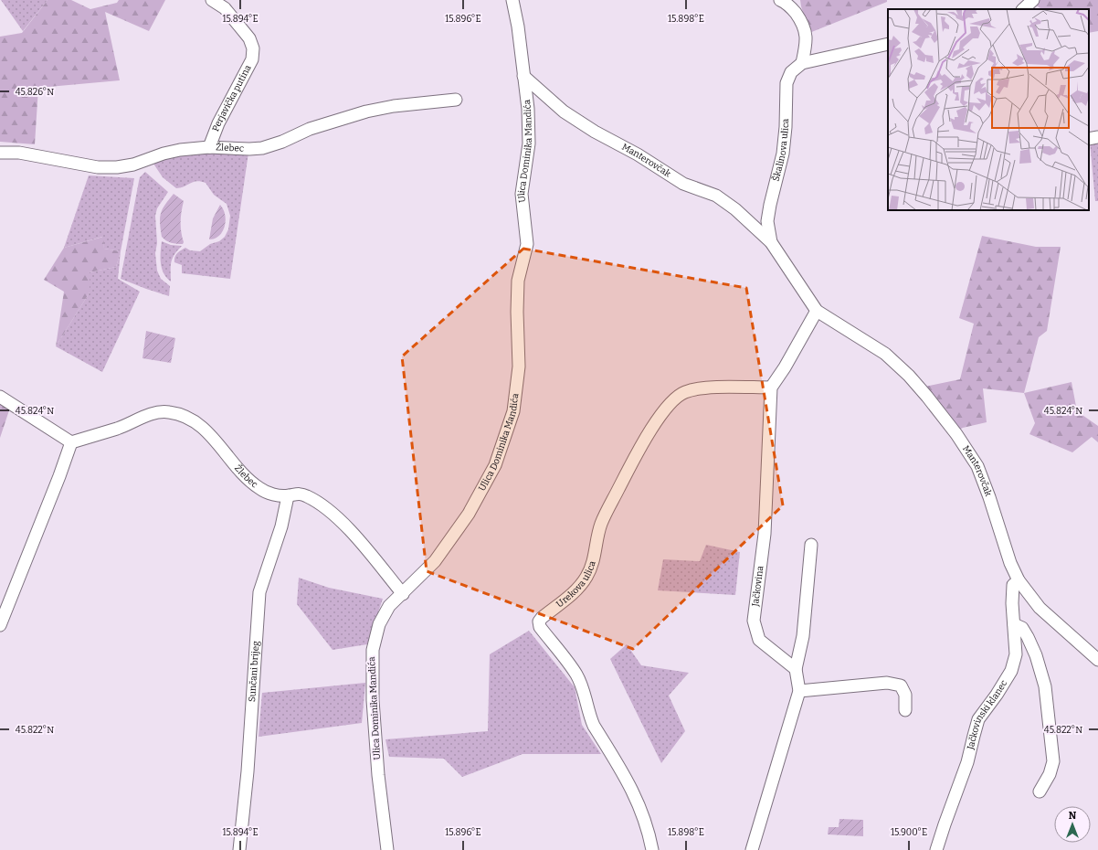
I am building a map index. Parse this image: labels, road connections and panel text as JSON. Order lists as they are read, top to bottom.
{
  "streets": {
    "street": [
      "Perjavička putina",
      "Žlebec",
      "Škalinova ulica",
      "Ulica Dominika Mandića",
      "Manterovčak",
      "Urekova ulica",
      "Jačkovina",
      "Sunčani brijeg",
      "Jačkovinski klanec"
    ]
  },
  "crossings": [
    ["Perjavička putina", "Žlebec"],
    ["Žlebec", "Ulica Dominika Mandića"],
    ["Žlebec", "Sunčani brijeg"],
    ["Škalinova ulica", "Manterovčak"],
    ["Ulica Dominika Mandića", "Manterovčak"],
    ["Manterovčak", "Jačkovinski klanec"],
    ["Urekova ulica", "Jačkovina"]
  ],
  "north": "top",
  "coordinates": [
    "15.894°E",
    "15.896°E",
    "15.898°E",
    "45.826°N",
    "45.824°N",
    "45.822°N",
    "15.900°E"
  ]
}
